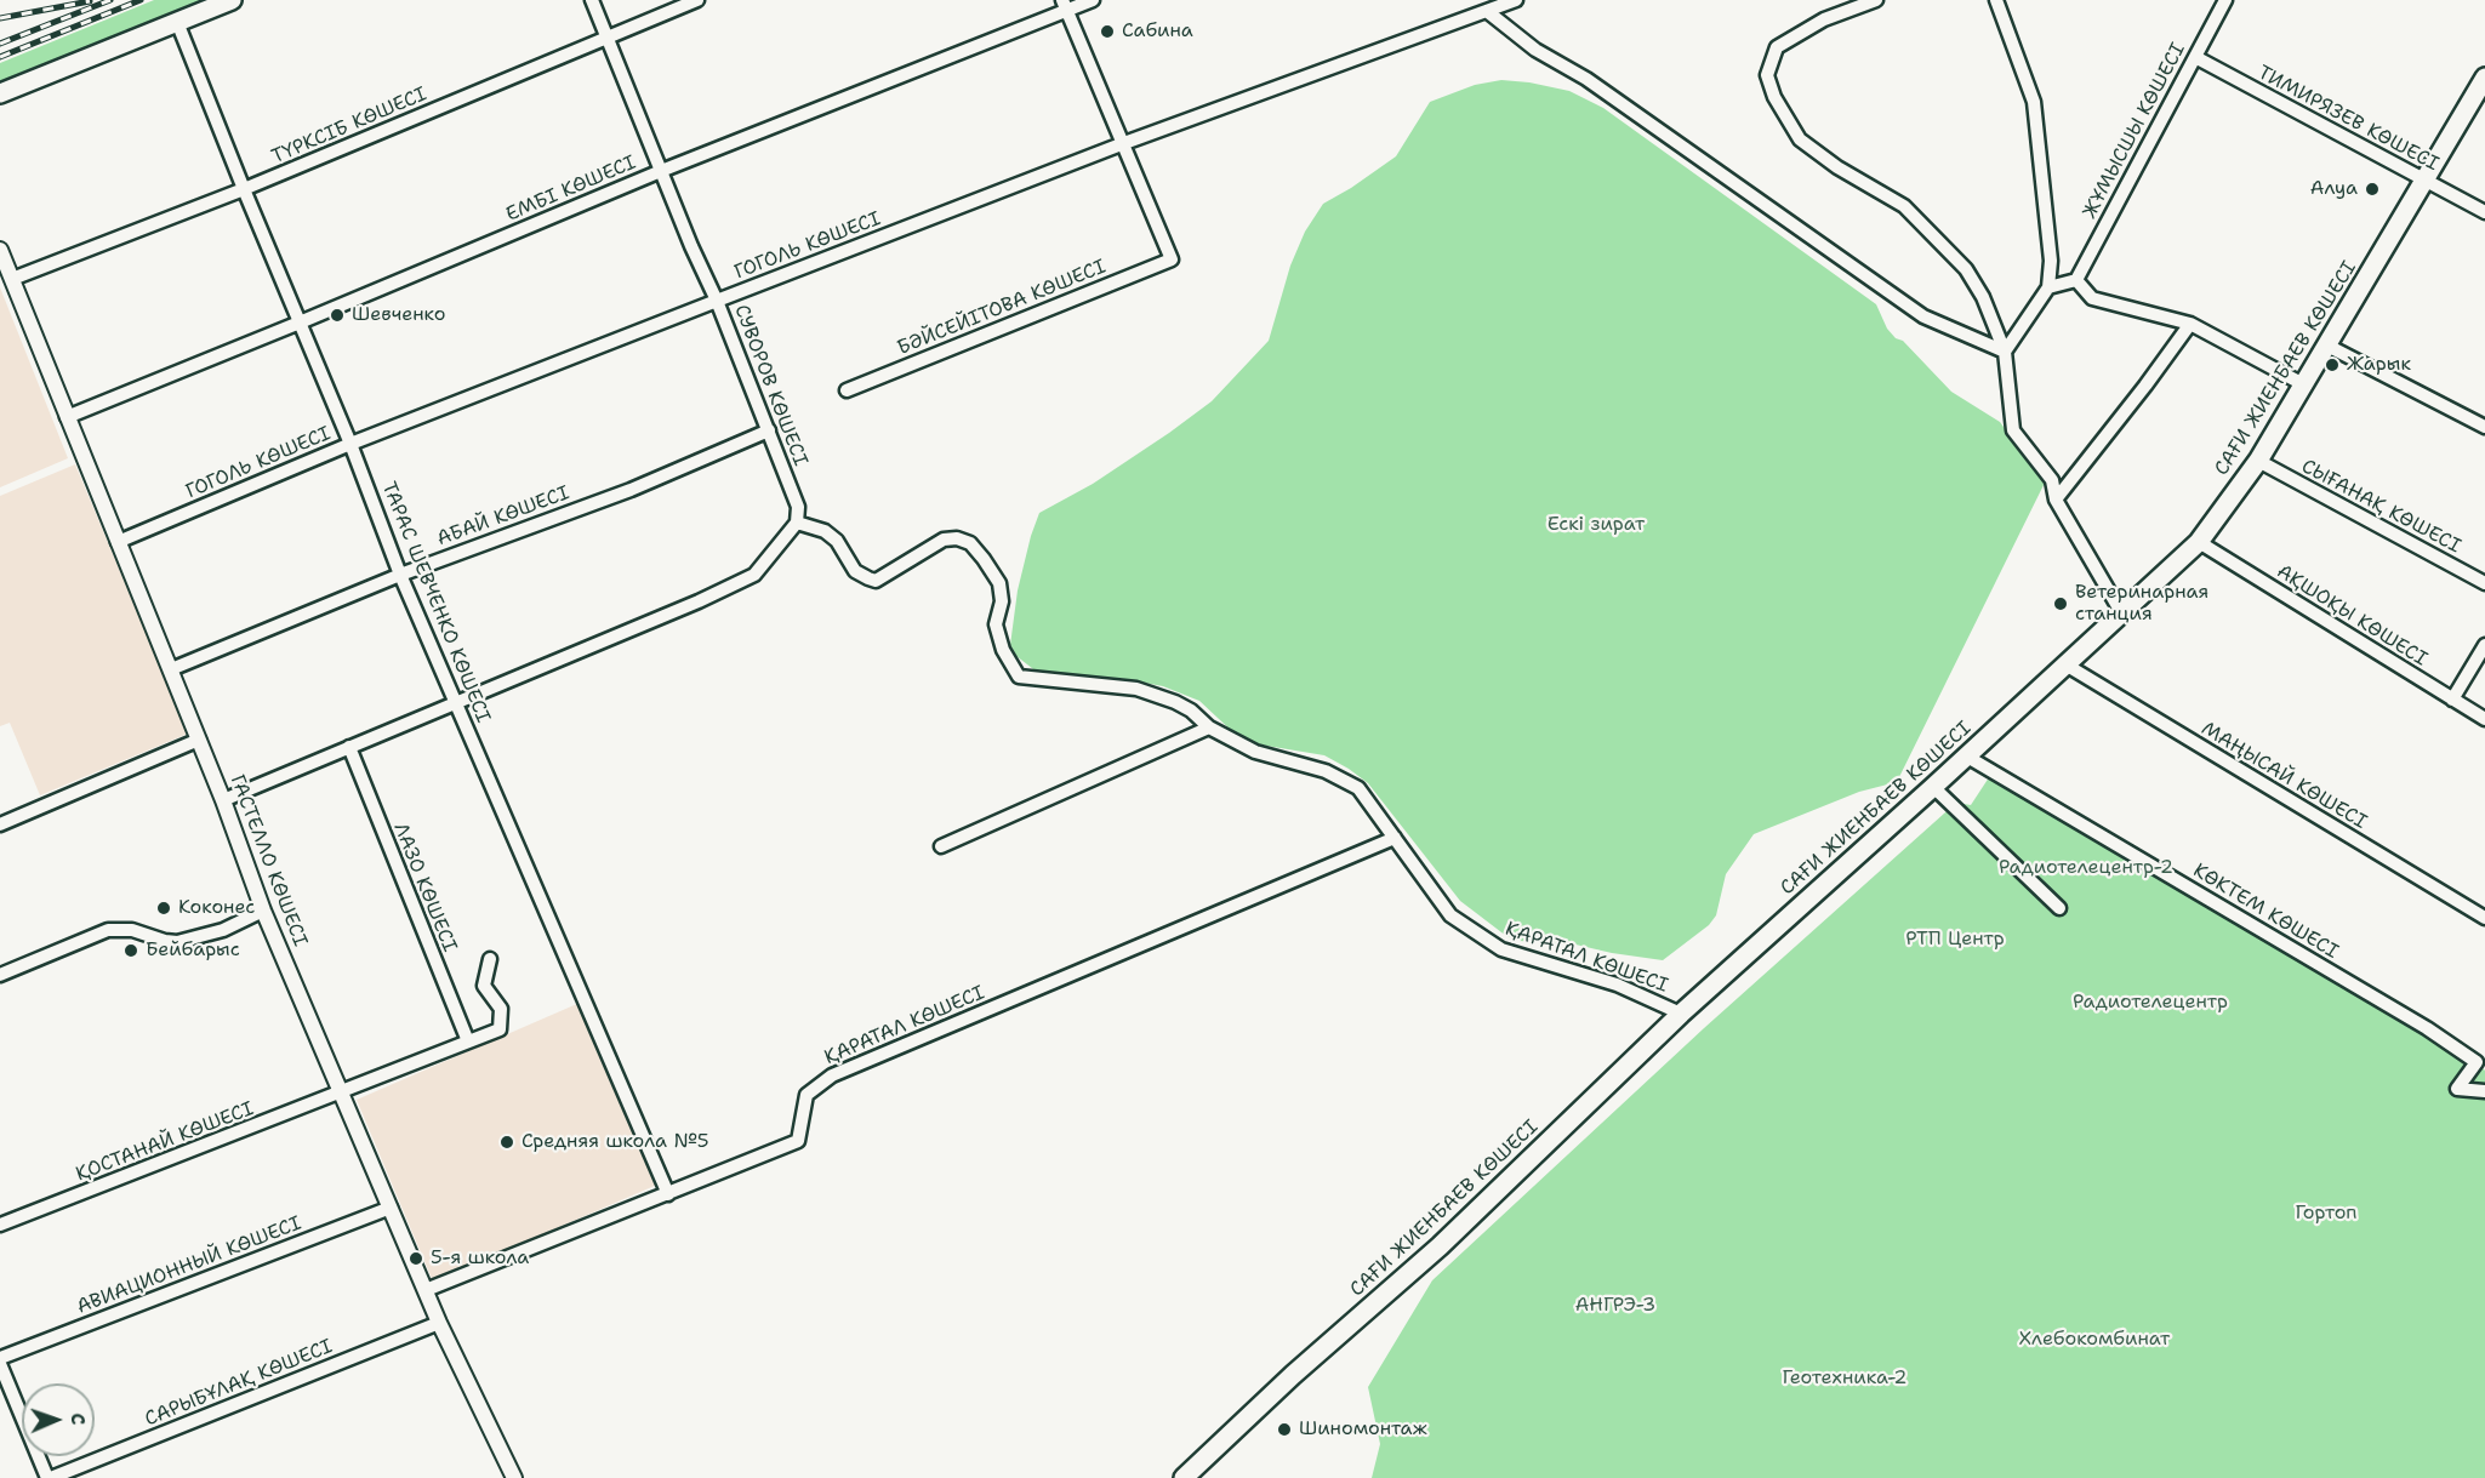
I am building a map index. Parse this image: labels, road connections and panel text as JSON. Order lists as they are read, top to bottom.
{
  "streets": {
    "main road": ["САҒИ ЖИЕНБАЕВ КӨШЕСІ"],
    "street": [
      "ТИМИРЯЗЕВ КӨШЕСІ",
      "ТҮРКСІБ КӨШЕСІ",
      "ЖҰМЫСШЫ КӨШЕСІ",
      "ЕМБІ КӨШЕСІ",
      "ГОГОЛЬ КӨШЕСІ",
      "БӘЙСЕЙІТОВА КӨШЕСІ",
      "СУВОРОВ КӨШЕСІ",
      "СЫҒАНАҚ КӨШЕСІ",
      "АБАЙ КӨШЕСІ",
      "ТАРАС ШЕВЧЕНКО КӨШЕСІ",
      "АҚШОҚЫ КӨШЕСІ",
      "МАҢЫСАЙ КӨШЕСІ",
      "ГАСТЕЛЛО КӨШЕСІ",
      "ЛАЗО КӨШЕСІ",
      "КӨКТЕМ КӨШЕСІ",
      "ҚАРАТАЛ КӨШЕСІ",
      "ҚОСТАНАЙ КӨШЕСІ",
      "АВИАЦИОННЫЙ КӨШЕСІ",
      "САРЫБҰЛАҚ КӨШЕСІ"
    ]
  },
  "crossings": [
    ["ТИМИРЯЗЕВ КӨШЕСІ", "ЖҰМЫСШЫ КӨШЕСІ"],
    ["ТИМИРЯЗЕВ КӨШЕСІ", "САҒИ ЖИЕНБАЕВ КӨШЕСІ"],
    ["ТҮРКСІБ КӨШЕСІ", "СУВОРОВ КӨШЕСІ"],
    ["ТҮРКСІБ КӨШЕСІ", "ТАРАС ШЕВЧЕНКО КӨШЕСІ"],
    ["ТҮРКСІБ КӨШЕСІ", "ГАСТЕЛЛО КӨШЕСІ"],
    ["ЕМБІ КӨШЕСІ", "СУВОРОВ КӨШЕСІ"],
    ["ЕМБІ КӨШЕСІ", "ТАРАС ШЕВЧЕНКО КӨШЕСІ"],
    ["ЕМБІ КӨШЕСІ", "ГАСТЕЛЛО КӨШЕСІ"],
    ["ГОГОЛЬ КӨШЕСІ", "БӘЙСЕЙІТОВА КӨШЕСІ"],
    ["ГОГОЛЬ КӨШЕСІ", "СУВОРОВ КӨШЕСІ"],
    ["ГОГОЛЬ КӨШЕСІ", "ТАРАС ШЕВЧЕНКО КӨШЕСІ"],
    ["ГОГОЛЬ КӨШЕСІ", "ГАСТЕЛЛО КӨШЕСІ"],
    ["САҒИ ЖИЕНБАЕВ КӨШЕСІ", "СЫҒАНАҚ КӨШЕСІ"],
    ["САҒИ ЖИЕНБАЕВ КӨШЕСІ", "АҚШОҚЫ КӨШЕСІ"],
    ["САҒИ ЖИЕНБАЕВ КӨШЕСІ", "МАҢЫСАЙ КӨШЕСІ"],
    ["САҒИ ЖИЕНБАЕВ КӨШЕСІ", "КӨКТЕМ КӨШЕСІ"],
    ["САҒИ ЖИЕНБАЕВ КӨШЕСІ", "ҚАРАТАЛ КӨШЕСІ"],
    ["СУВОРОВ КӨШЕСІ", "АБАЙ КӨШЕСІ"],
    ["СУВОРОВ КӨШЕСІ", "ҚАРАТАЛ КӨШЕСІ"],
    ["АБАЙ КӨШЕСІ", "ТАРАС ШЕВЧЕНКО КӨШЕСІ"],
    ["АБАЙ КӨШЕСІ", "ГАСТЕЛЛО КӨШЕСІ"],
    ["ТАРАС ШЕВЧЕНКО КӨШЕСІ", "ҚАРАТАЛ КӨШЕСІ"],
    ["ГАСТЕЛЛО КӨШЕСІ", "ҚАРАТАЛ КӨШЕСІ"],
    ["ГАСТЕЛЛО КӨШЕСІ", "ҚОСТАНАЙ КӨШЕСІ"],
    ["ГАСТЕЛЛО КӨШЕСІ", "АВИАЦИОННЫЙ КӨШЕСІ"],
    ["ГАСТЕЛЛО КӨШЕСІ", "САРЫБҰЛАҚ КӨШЕСІ"]
  ],
  "parks": [
    "Ескі зират",
    "Радиотелецентр-2",
    "РТП Центр",
    "Радиотелецентр",
    "Гортоп",
    "АНГРЭ-3",
    "Хлебокомбинат",
    "Геотехника-2"
  ],
  "places": [
    "Сабина",
    "Алуа",
    "Шевченко",
    "Жарык",
    "Ветеринарная станция",
    "Коконес",
    "Бейбарыс",
    "Средняя школа №5",
    "5-я школа",
    "Шиномонтаж"
  ],
  "north": "right"
}
